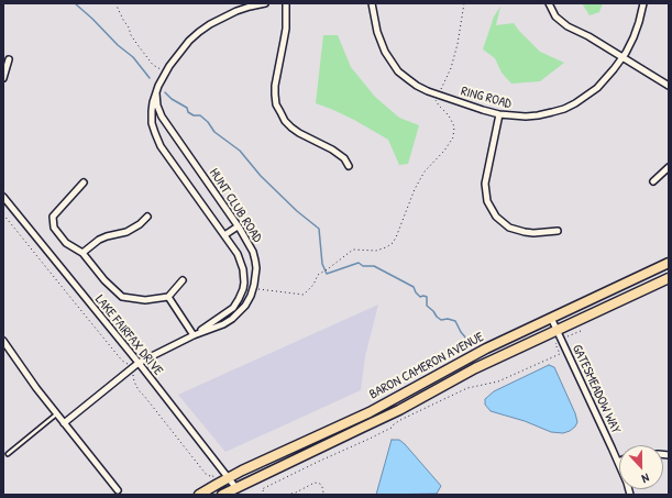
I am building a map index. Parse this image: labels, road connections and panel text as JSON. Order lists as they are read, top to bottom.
{
  "streets": {
    "main road": ["BARON CAMERON AVENUE"],
    "street": [
      "RING ROAD",
      "HUNT CLUB ROAD",
      "LAKE FAIRFAX DRIVE",
      "GATESMEADOW WAY"
    ]
  },
  "crossings": [
    ["HUNT CLUB ROAD", "LAKE FAIRFAX DRIVE"],
    ["LAKE FAIRFAX DRIVE", "BARON CAMERON AVENUE"],
    ["BARON CAMERON AVENUE", "GATESMEADOW WAY"]
  ],
  "north": "bottom"
}
